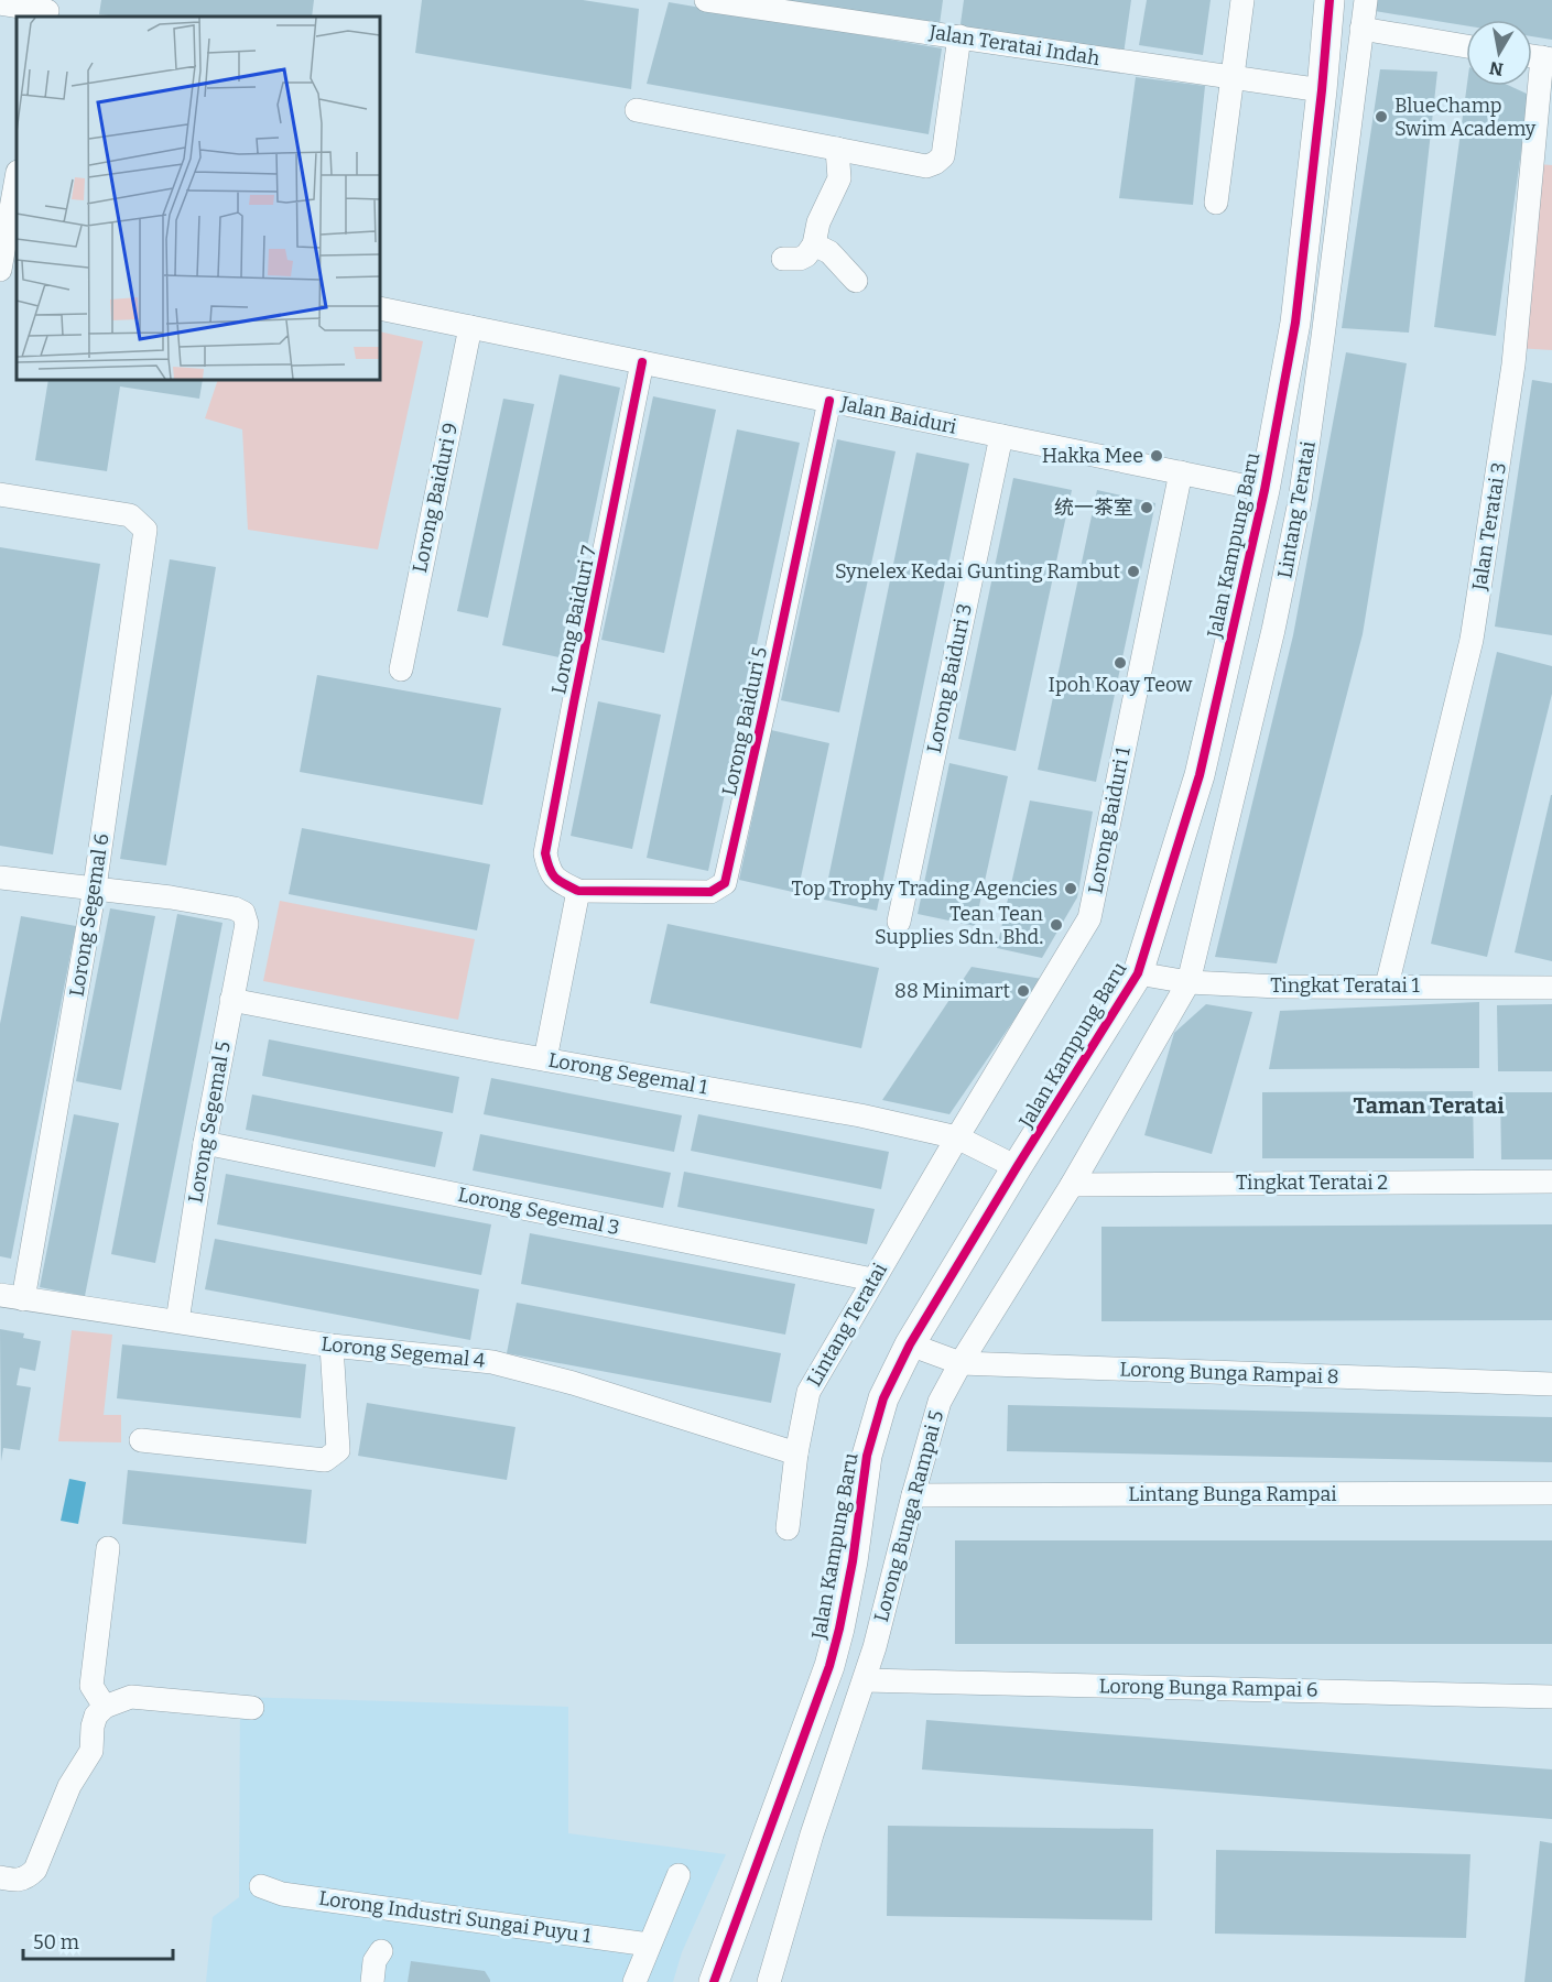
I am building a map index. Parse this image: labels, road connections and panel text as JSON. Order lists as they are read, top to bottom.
{
  "streets": {
    "street": [
      "Jalan Teratai Indah",
      "Jalan Baiduri",
      "Lorong Baiduri 9",
      "Lintang Teratai",
      "Jalan Teratai 3",
      "Jalan Kampung Baru",
      "Lorong Baiduri 7",
      "Lorong Baiduri 3",
      "Lorong Baiduri 5",
      "Lorong Baiduri 1",
      "Lorong Segemal 6",
      "Tingkat Teratai 1",
      "Lorong Segemal 1",
      "Lorong Segemal 5",
      "Tingkat Teratai 2",
      "Lorong Segemal 3",
      "Lorong Segemal 4",
      "Lorong Bunga Rampai 8",
      "Lintang Bunga Rampai",
      "Lorong Bunga Rampai 5",
      "Lorong Bunga Rampai 6",
      "Lorong Industri Sungai Puyu 1"
    ]
  },
  "crossings": [
    ["Jalan Teratai Indah", "Jalan Kampung Baru"],
    ["Jalan Baiduri", "Lorong Baiduri 9"],
    ["Jalan Baiduri", "Jalan Kampung Baru"],
    ["Jalan Baiduri", "Lorong Baiduri 7"],
    ["Jalan Baiduri", "Lorong Baiduri 3"],
    ["Jalan Baiduri", "Lorong Baiduri 5"],
    ["Jalan Baiduri", "Lorong Baiduri 1"],
    ["Lintang Teratai", "Lorong Baiduri 1"],
    ["Lintang Teratai", "Tingkat Teratai 1"],
    ["Lintang Teratai", "Lorong Segemal 1"],
    ["Lintang Teratai", "Lorong Segemal 3"],
    ["Lintang Teratai", "Lorong Segemal 4"],
    ["Lintang Teratai", "Lorong Bunga Rampai 5"],
    ["Jalan Teratai 3", "Tingkat Teratai 1"],
    ["Jalan Kampung Baru", "Tingkat Teratai 1"],
    ["Jalan Kampung Baru", "Lorong Segemal 1"],
    ["Jalan Kampung Baru", "Lorong Bunga Rampai 8"],
    ["Lorong Baiduri 7", "Lorong Baiduri 5"],
    ["Lorong Baiduri 1", "Lorong Segemal 1"],
    ["Lorong Segemal 6", "Lorong Segemal 5"],
    ["Lorong Segemal 6", "Lorong Segemal 4"],
    ["Tingkat Teratai 1", "Lorong Bunga Rampai 5"],
    ["Lorong Segemal 1", "Lorong Segemal 5"],
    ["Lorong Segemal 5", "Lorong Segemal 3"],
    ["Lorong Segemal 5", "Lorong Segemal 4"],
    ["Tingkat Teratai 2", "Lorong Bunga Rampai 5"],
    ["Lorong Bunga Rampai 8", "Lorong Bunga Rampai 5"],
    ["Lintang Bunga Rampai", "Lorong Bunga Rampai 5"],
    ["Lorong Bunga Rampai 5", "Lorong Bunga Rampai 6"]
  ],
  "districts": ["Taman Teratai"],
  "places": [
    "BlueChamp Swim Academy",
    "Hakka Mee",
    "统一茶室",
    "Synelex Kedai Gunting Rambut",
    "Ipoh Koay Teow",
    "Top Trophy Trading Agencies",
    "Tean Tean Supplies Sdn. Bhd.",
    "88 Minimart"
  ],
  "scale_bar": "50 m",
  "north": "bottom"
}
